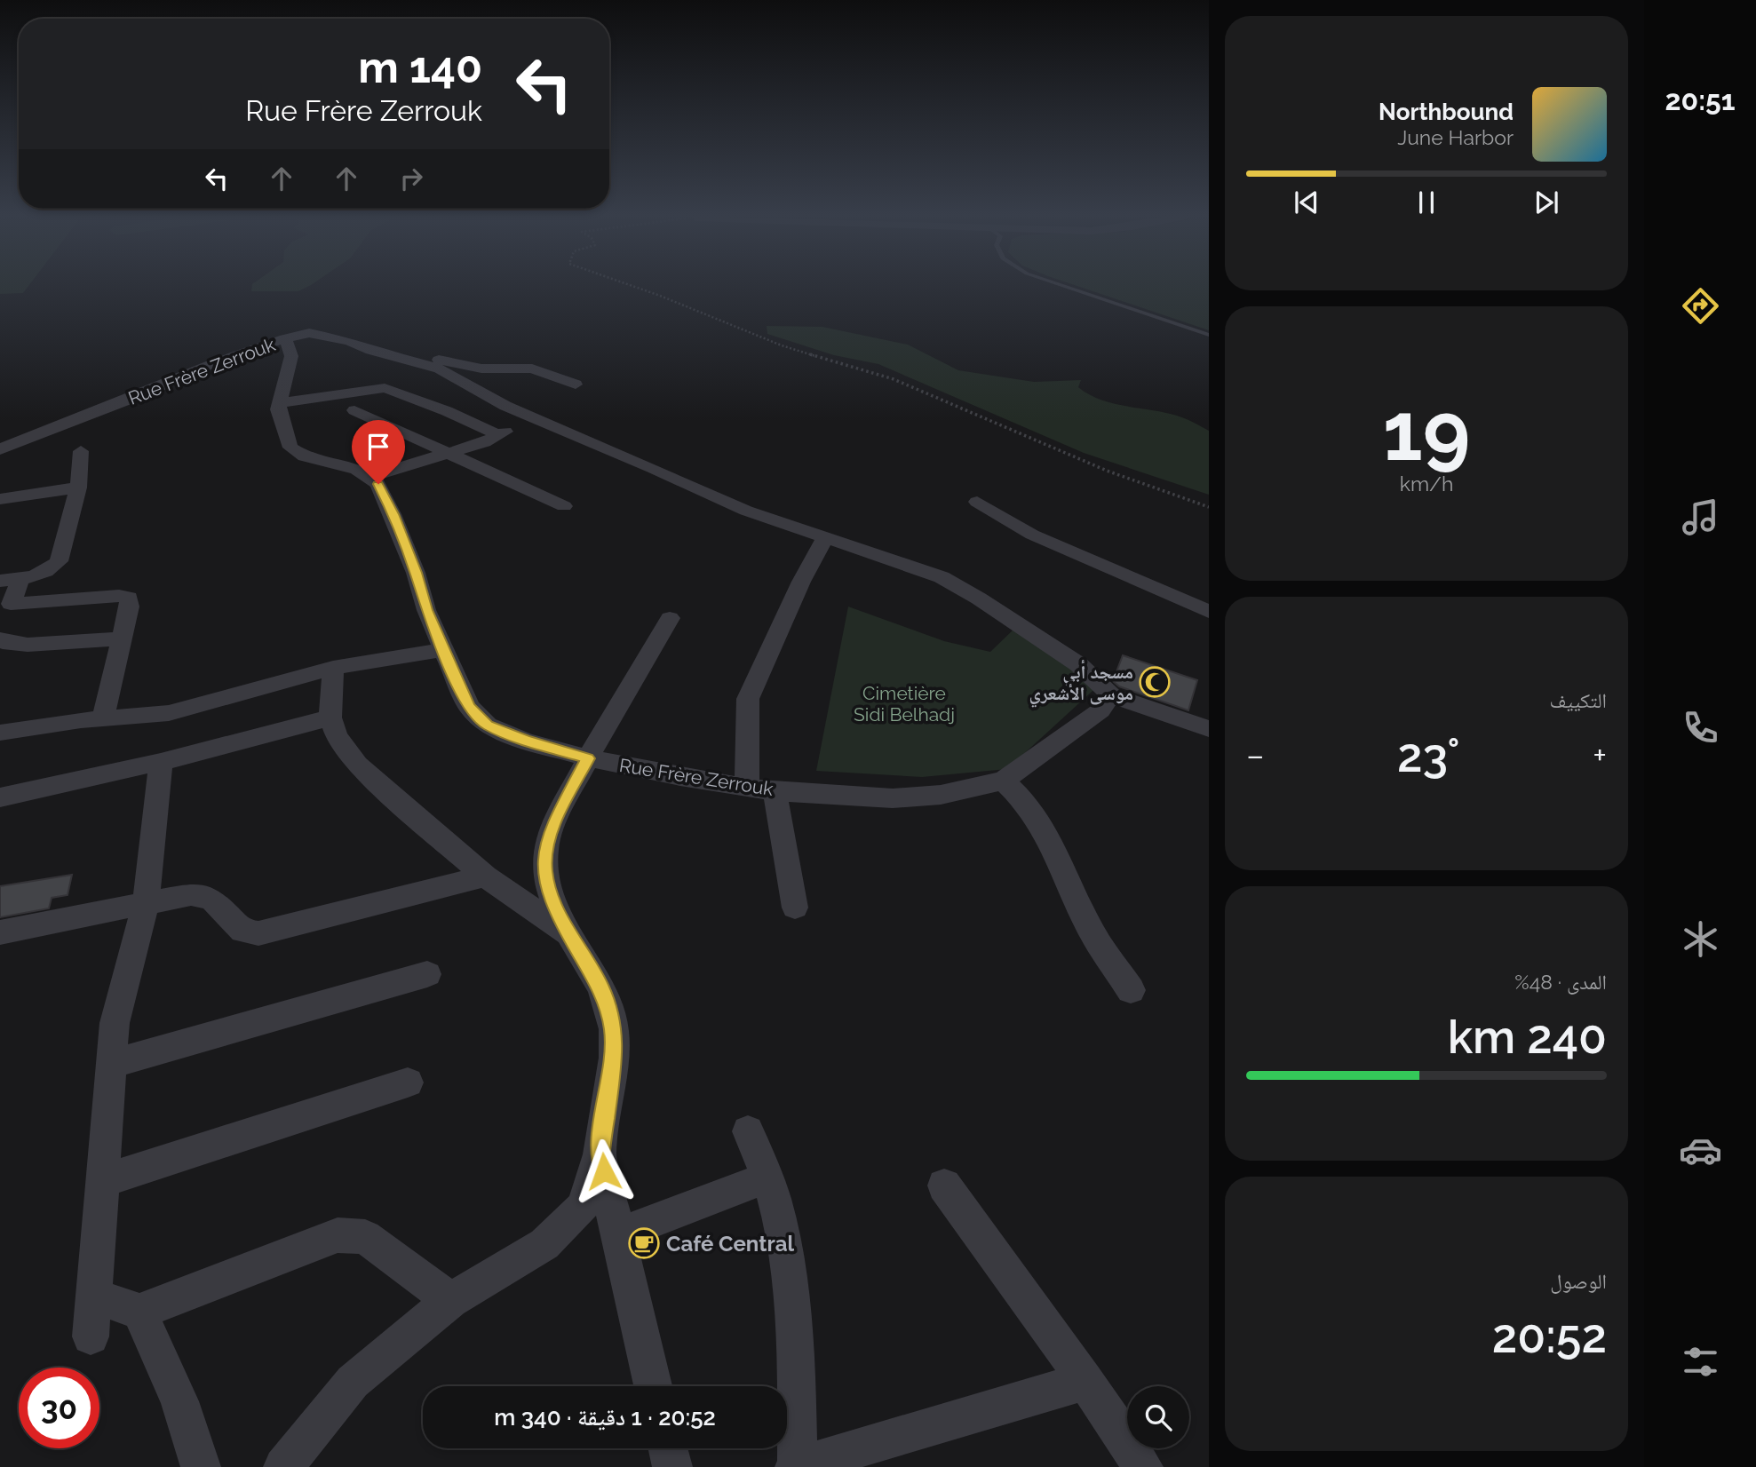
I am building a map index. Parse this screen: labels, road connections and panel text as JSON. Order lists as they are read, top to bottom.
{
  "streets": {
    "street": ["Rue Frère Zerrouk"]
  },
  "parks": ["Cimetière Sidi Belhadj"],
  "places": {
    "mosque": ["مسجد أبي موسى الأشعري"],
    "cafe": ["Café Central"]
  },
  "page": {
    "tabs": "20:51",
    "turn": ["140 m", "Rue Frère Zerrouk"],
    "song": ["Northbound", "June Harbor"],
    "tile": [
      ["19", "km/h"],
      "التكييف",
      ["المدى · 48%", "240 km"],
      ["الوصول", "20:52"]
    ],
    "heat": ["−", "23°", "+"],
    "limit": "30",
    "trip": "20:52 · 1 دقيقة · 340 m"
  }
}
